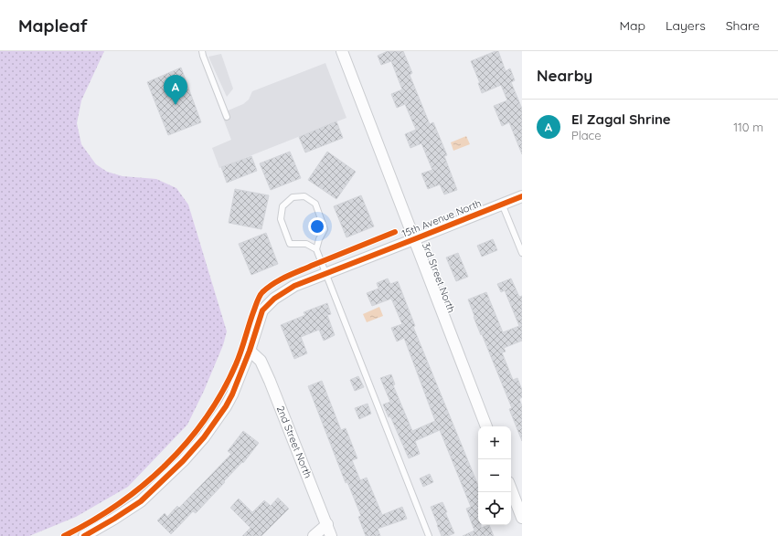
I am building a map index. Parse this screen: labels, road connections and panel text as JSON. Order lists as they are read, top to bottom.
{
  "streets": {
    "street": ["15th Avenue North", "3rd Street North", "2nd Street North"]
  },
  "crossings": [
    ["15th Avenue North", "3rd Street North"],
    ["15th Avenue North", "2nd Street North"]
  ],
  "page": {
    "header": "Mapleaf",
    "nav": ["Map", "Layers", "Share"],
    "heading": "Nearby",
    "pins": "A",
    "list": [
      {
        "mark": "A",
        "name": "El Zagal Shrine",
        "note": "Place",
        "value": "110 m"
      }
    ],
    "map_buttons": ["+", "−"]
  }
}
